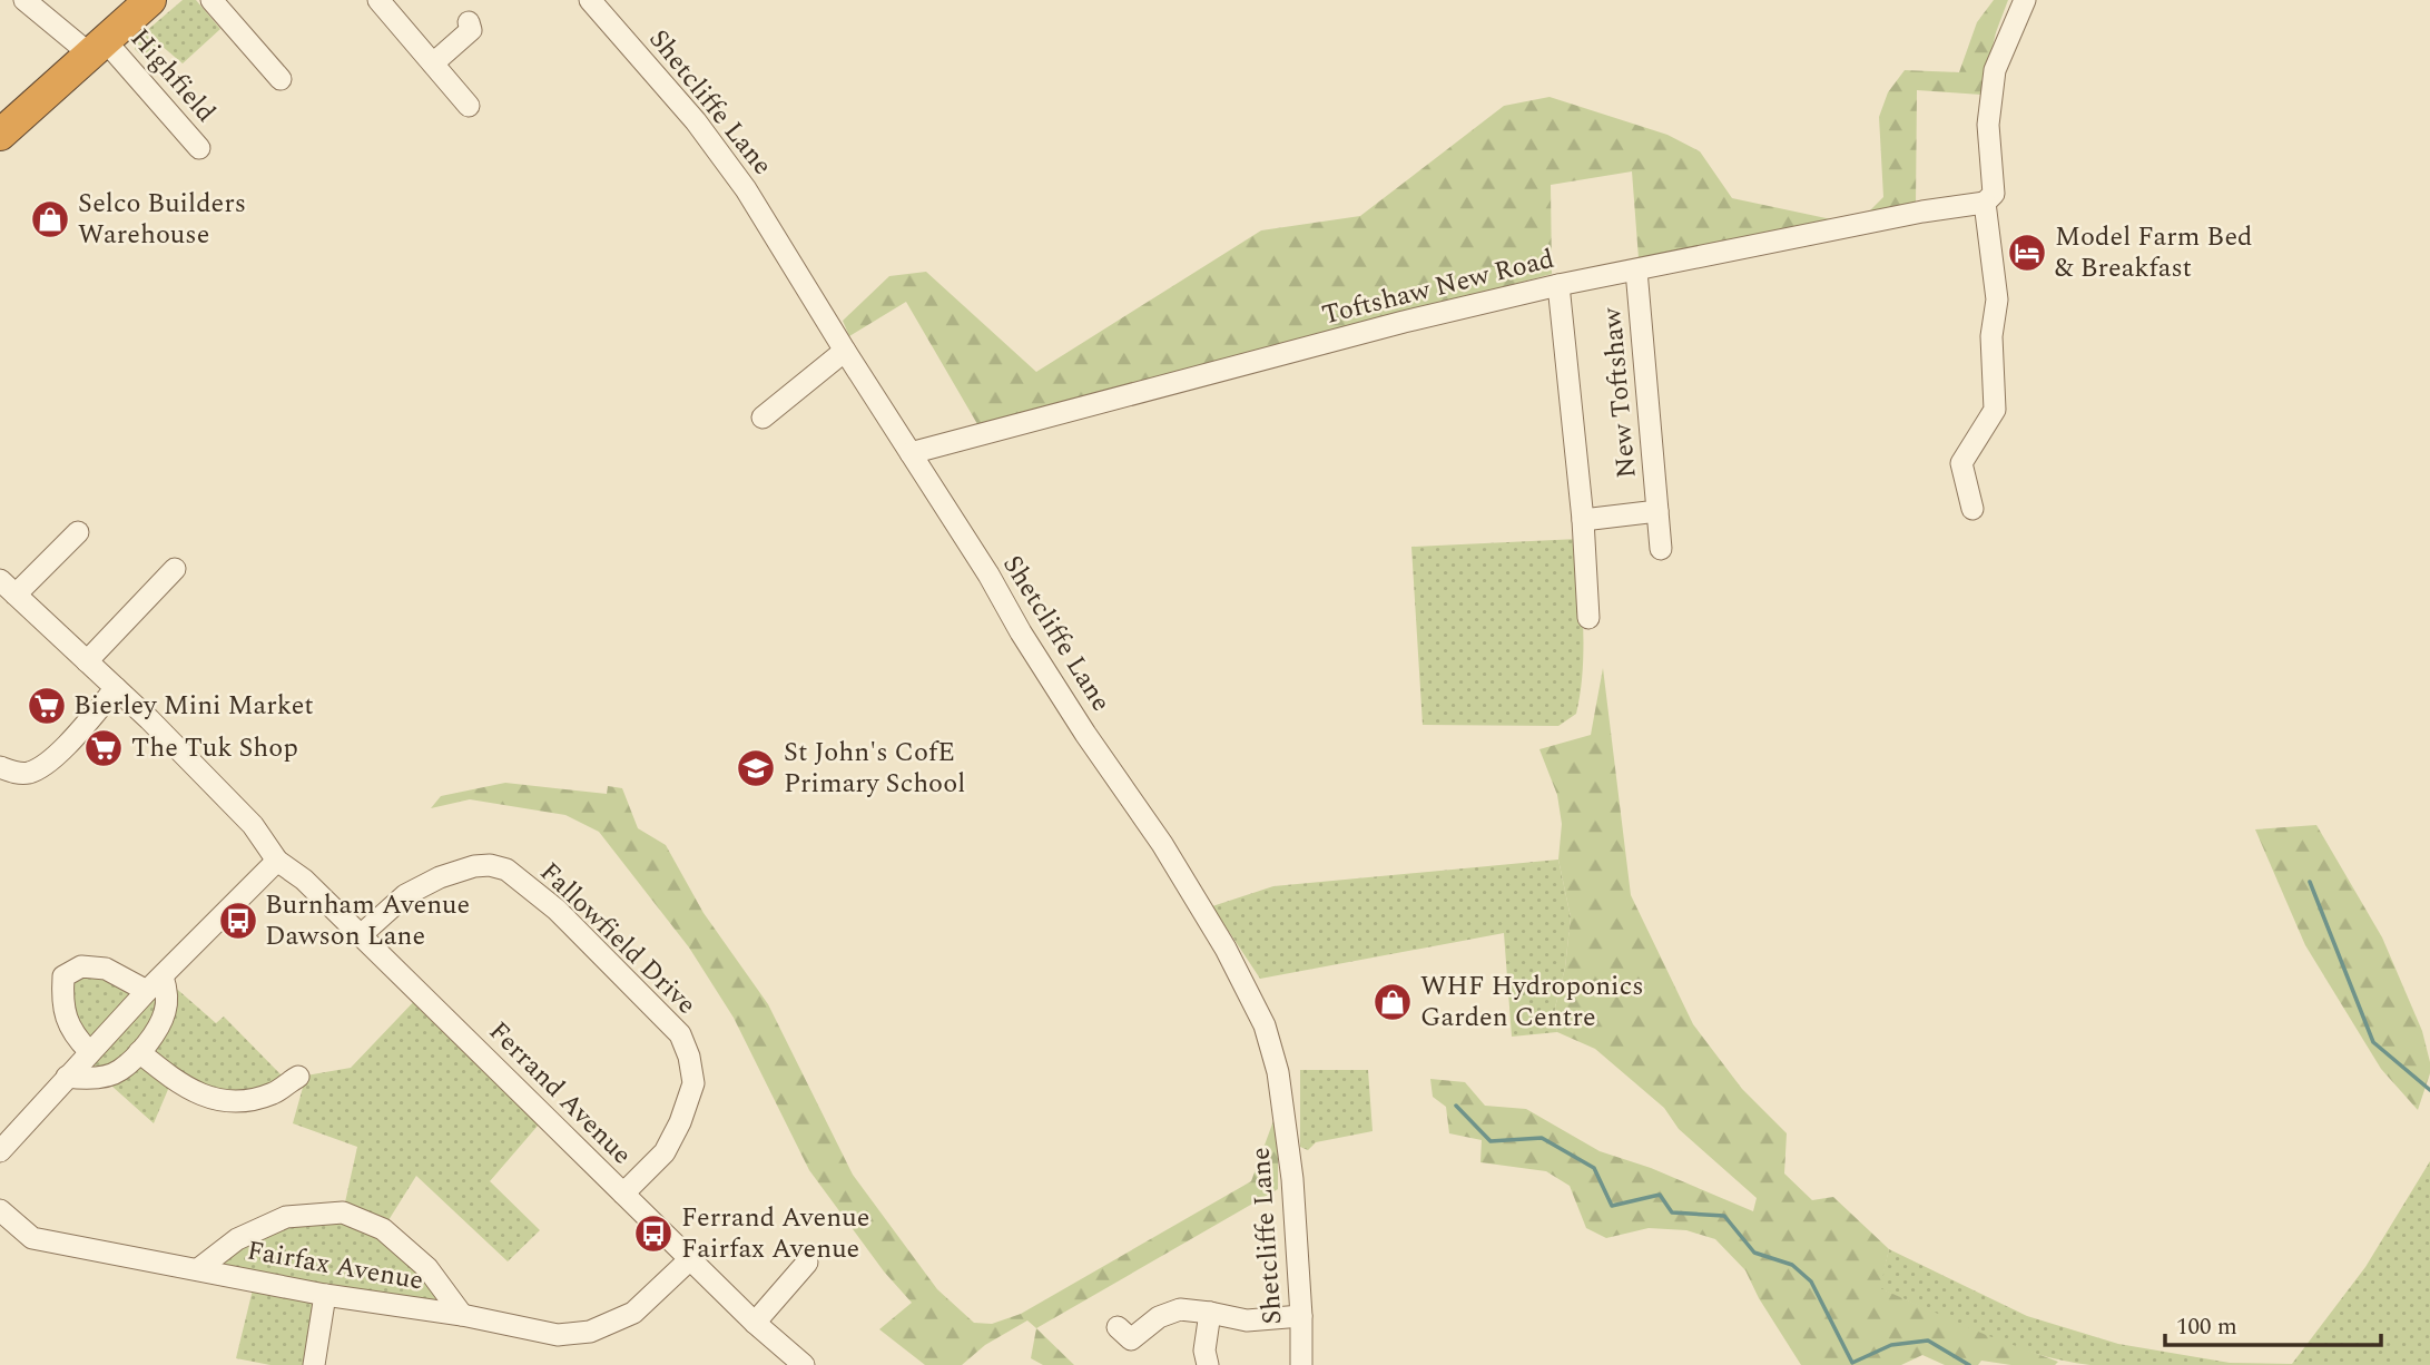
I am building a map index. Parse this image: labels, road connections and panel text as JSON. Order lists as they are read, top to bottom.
{
  "streets": {
    "street": [
      "Highfield",
      "Shetcliffe Lane",
      "Toftshaw New Road",
      "New Toftshaw",
      "Fallowfield Drive",
      "Ferrand Avenue",
      "Fairfax Avenue"
    ]
  },
  "crossings": [
    ["Shetcliffe Lane", "Toftshaw New Road"],
    ["Toftshaw New Road", "New Toftshaw"],
    ["Fallowfield Drive", "Ferrand Avenue"],
    ["Ferrand Avenue", "Fairfax Avenue"]
  ],
  "places": {
    "shop": ["Selco Builders Warehouse", "WHF Hydroponics Garden Centre"],
    "hotel": ["Model Farm Bed & Breakfast"],
    "supermarket": ["Bierley Mini Market", "The Tuk Shop"],
    "school or university": ["St John's CofE Primary School"],
    "bus stop": ["Burnham Avenue Dawson Lane", "Ferrand Avenue Fairfax Avenue"]
  },
  "scale_bar": "100 m"
}
